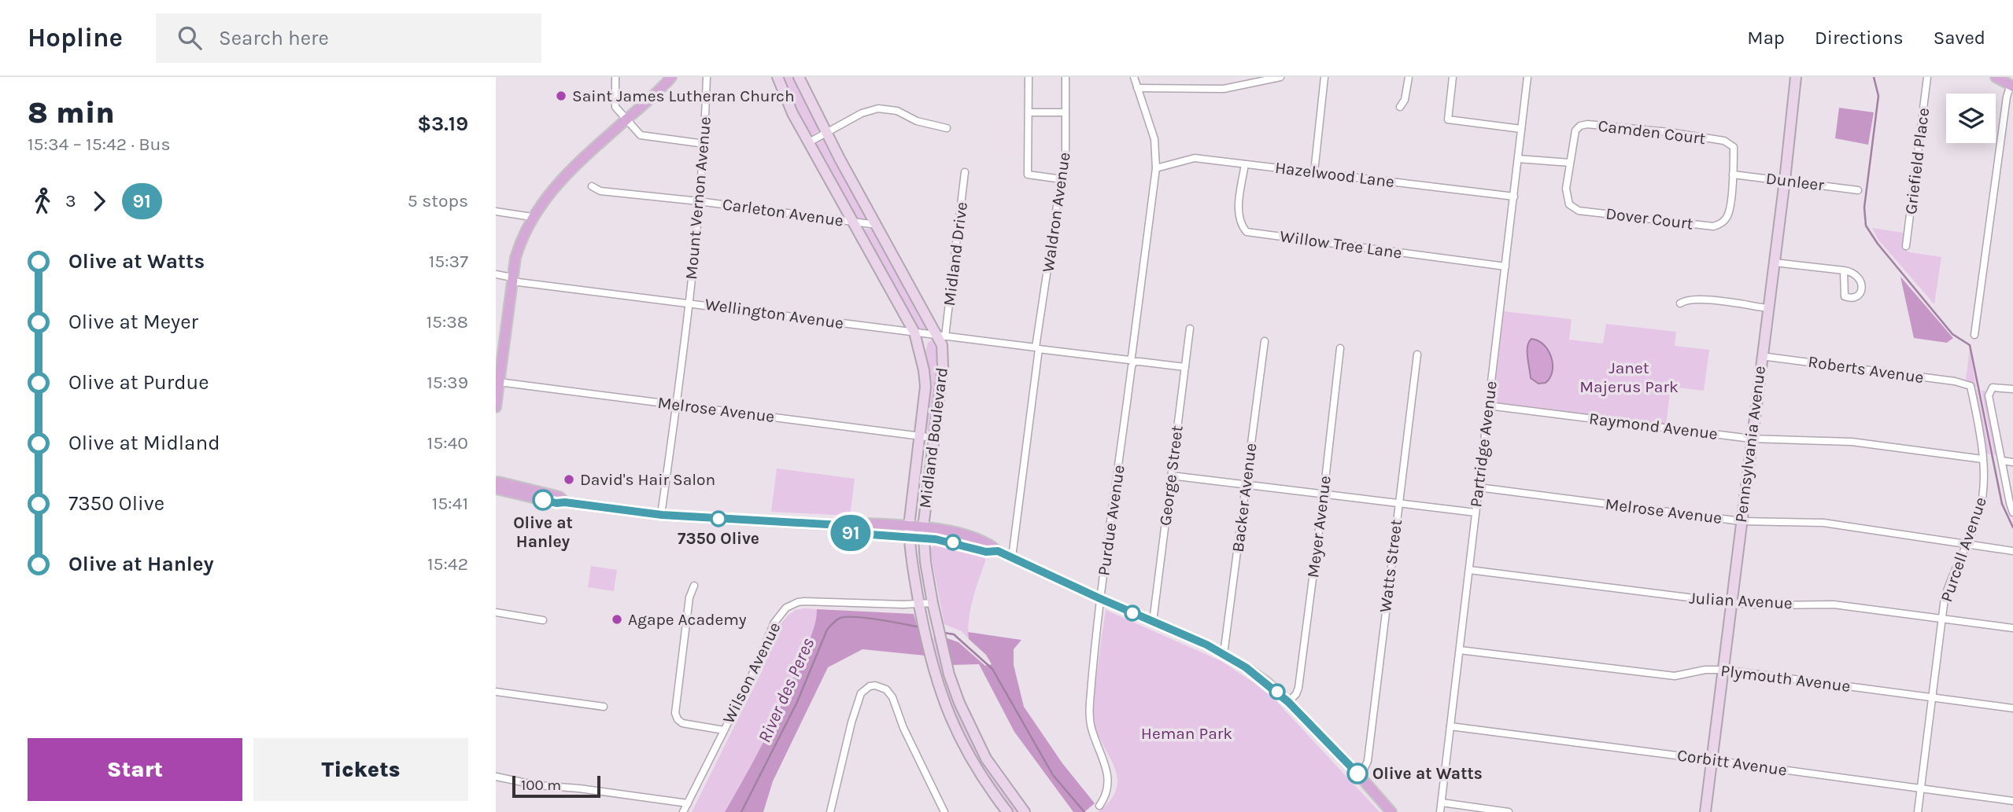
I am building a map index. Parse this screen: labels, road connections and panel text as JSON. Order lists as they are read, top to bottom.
{
  "streets": {
    "main road": ["Midland Boulevard", "Pennsylvania Avenue"],
    "street": [
      "Camden Court",
      "Griefield Place",
      "Hazelwood Lane",
      "Dunleer",
      "Mount Vernon Avenue",
      "Carleton Avenue",
      "Waldron Avenue",
      "Dover Court",
      "Willow Tree Lane",
      "Midland Drive",
      "Wellington Avenue",
      "Roberts Avenue",
      "Melrose Avenue",
      "Raymond Avenue",
      "Partridge Avenue",
      "George Street",
      "Backer Avenue",
      "Purdue Avenue",
      "Meyer Avenue",
      "Purcell Avenue",
      "Watts Street",
      "Julian Avenue",
      "Wilson Avenue",
      "Plymouth Avenue",
      "Corbitt Avenue"
    ]
  },
  "crossings": [
    ["Camden Court", "Dunleer"],
    ["Camden Court", "Dover Court"],
    ["Hazelwood Lane", "Willow Tree Lane"],
    ["Hazelwood Lane", "Partridge Avenue"],
    ["Hazelwood Lane", "Purdue Avenue"],
    ["Dunleer", "Dover Court"],
    ["Dunleer", "Pennsylvania Avenue"],
    ["Mount Vernon Avenue", "Carleton Avenue"],
    ["Mount Vernon Avenue", "Wellington Avenue"],
    ["Mount Vernon Avenue", "Melrose Avenue"],
    ["Carleton Avenue", "Midland Boulevard"],
    ["Waldron Avenue", "Wellington Avenue"],
    ["Willow Tree Lane", "Partridge Avenue"],
    ["Midland Drive", "Wellington Avenue"],
    ["Midland Drive", "Midland Boulevard"],
    ["Wellington Avenue", "Midland Boulevard"],
    ["Wellington Avenue", "George Street"],
    ["Wellington Avenue", "Purdue Avenue"],
    ["Roberts Avenue", "Pennsylvania Avenue"],
    ["Roberts Avenue", "Purcell Avenue"],
    ["Melrose Avenue", "Midland Boulevard"],
    ["Melrose Avenue", "Partridge Avenue"],
    ["Melrose Avenue", "Pennsylvania Avenue"],
    ["Melrose Avenue", "Purcell Avenue"],
    ["Raymond Avenue", "Partridge Avenue"],
    ["Raymond Avenue", "Pennsylvania Avenue"],
    ["Raymond Avenue", "Purcell Avenue"],
    ["Midland Boulevard", "Wilson Avenue"],
    ["Partridge Avenue", "Julian Avenue"],
    ["Partridge Avenue", "Plymouth Avenue"],
    ["Partridge Avenue", "Corbitt Avenue"],
    ["Pennsylvania Avenue", "Julian Avenue"],
    ["Pennsylvania Avenue", "Plymouth Avenue"],
    ["Pennsylvania Avenue", "Corbitt Avenue"],
    ["Purcell Avenue", "Julian Avenue"],
    ["Purcell Avenue", "Plymouth Avenue"],
    ["Purcell Avenue", "Corbitt Avenue"]
  ],
  "water": ["River des Peres"],
  "parks": ["Janet Majerus Park", "Heman Park"],
  "places": [
    "Saint James Lutheran Church",
    "David's Hair Salon",
    "Olive at Hanley",
    "7350 Olive",
    "Agape Academy",
    "Olive at Watts"
  ],
  "lines": ["bus line 91"],
  "scale_bar": "100 m",
  "page": {
    "header": "Hopline",
    "search": "Search here",
    "nav": ["Map", "Directions", "Saved"],
    "heading": ["8 min", "15:34 – 15:42 · Bus", "$3.19"],
    "on_map": "91",
    "legs": ["3", "91", "5 stops"],
    "list": [
      {
        "name": "Olive at Watts",
        "value": "15:37"
      },
      {
        "name": "Olive at Meyer",
        "value": "15:38"
      },
      {
        "name": "Olive at Purdue",
        "value": "15:39"
      },
      {
        "name": "Olive at Midland",
        "value": "15:40"
      },
      {
        "name": "7350 Olive",
        "value": "15:41"
      },
      {
        "name": "Olive at Hanley",
        "value": "15:42"
      }
    ],
    "buttons": ["Start", "Tickets"],
    "scale": "100 m"
  }
}
